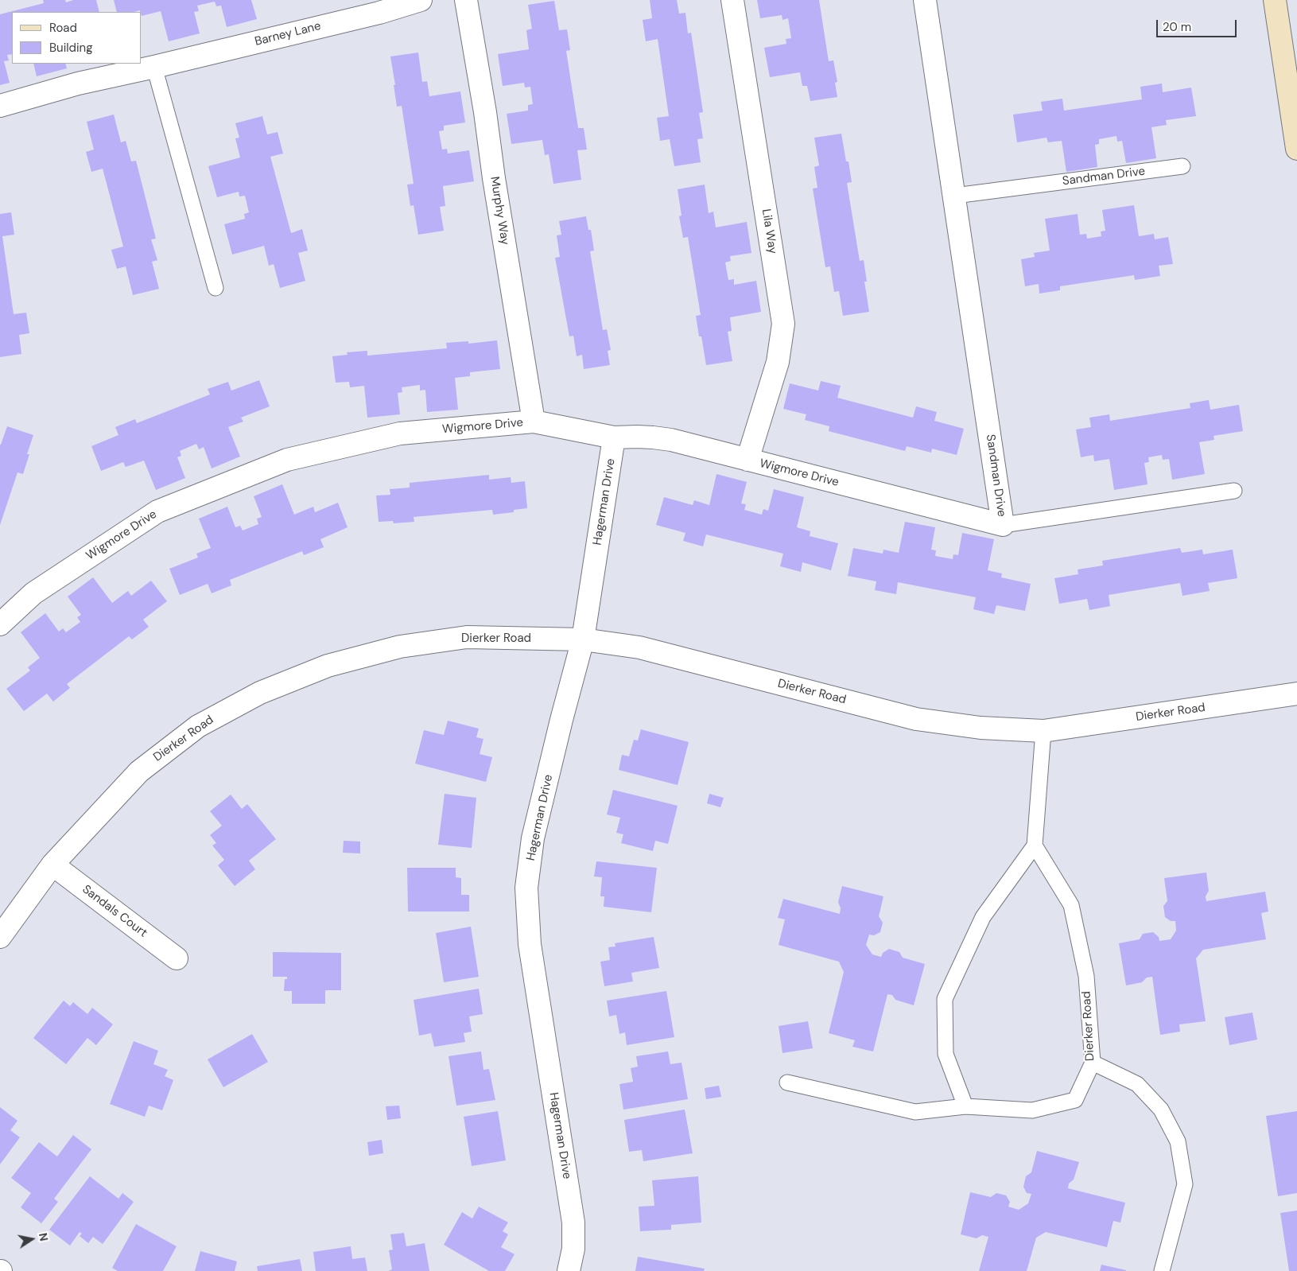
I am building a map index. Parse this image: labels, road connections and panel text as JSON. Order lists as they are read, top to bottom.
{
  "streets": {
    "street": [
      "Barney Lane",
      "Sandman Drive",
      "Murphy Way",
      "Lila Way",
      "Wigmore Drive",
      "Hagerman Drive",
      "Dierker Road",
      "Sandals Court"
    ]
  },
  "crossings": [
    ["Sandman Drive", "Wigmore Drive"],
    ["Murphy Way", "Wigmore Drive"],
    ["Lila Way", "Wigmore Drive"],
    ["Wigmore Drive", "Hagerman Drive"],
    ["Hagerman Drive", "Dierker Road"],
    ["Dierker Road", "Sandals Court"]
  ],
  "legend": ["Road", "Building"],
  "scale_bar": "20 m",
  "north": "right"
}
